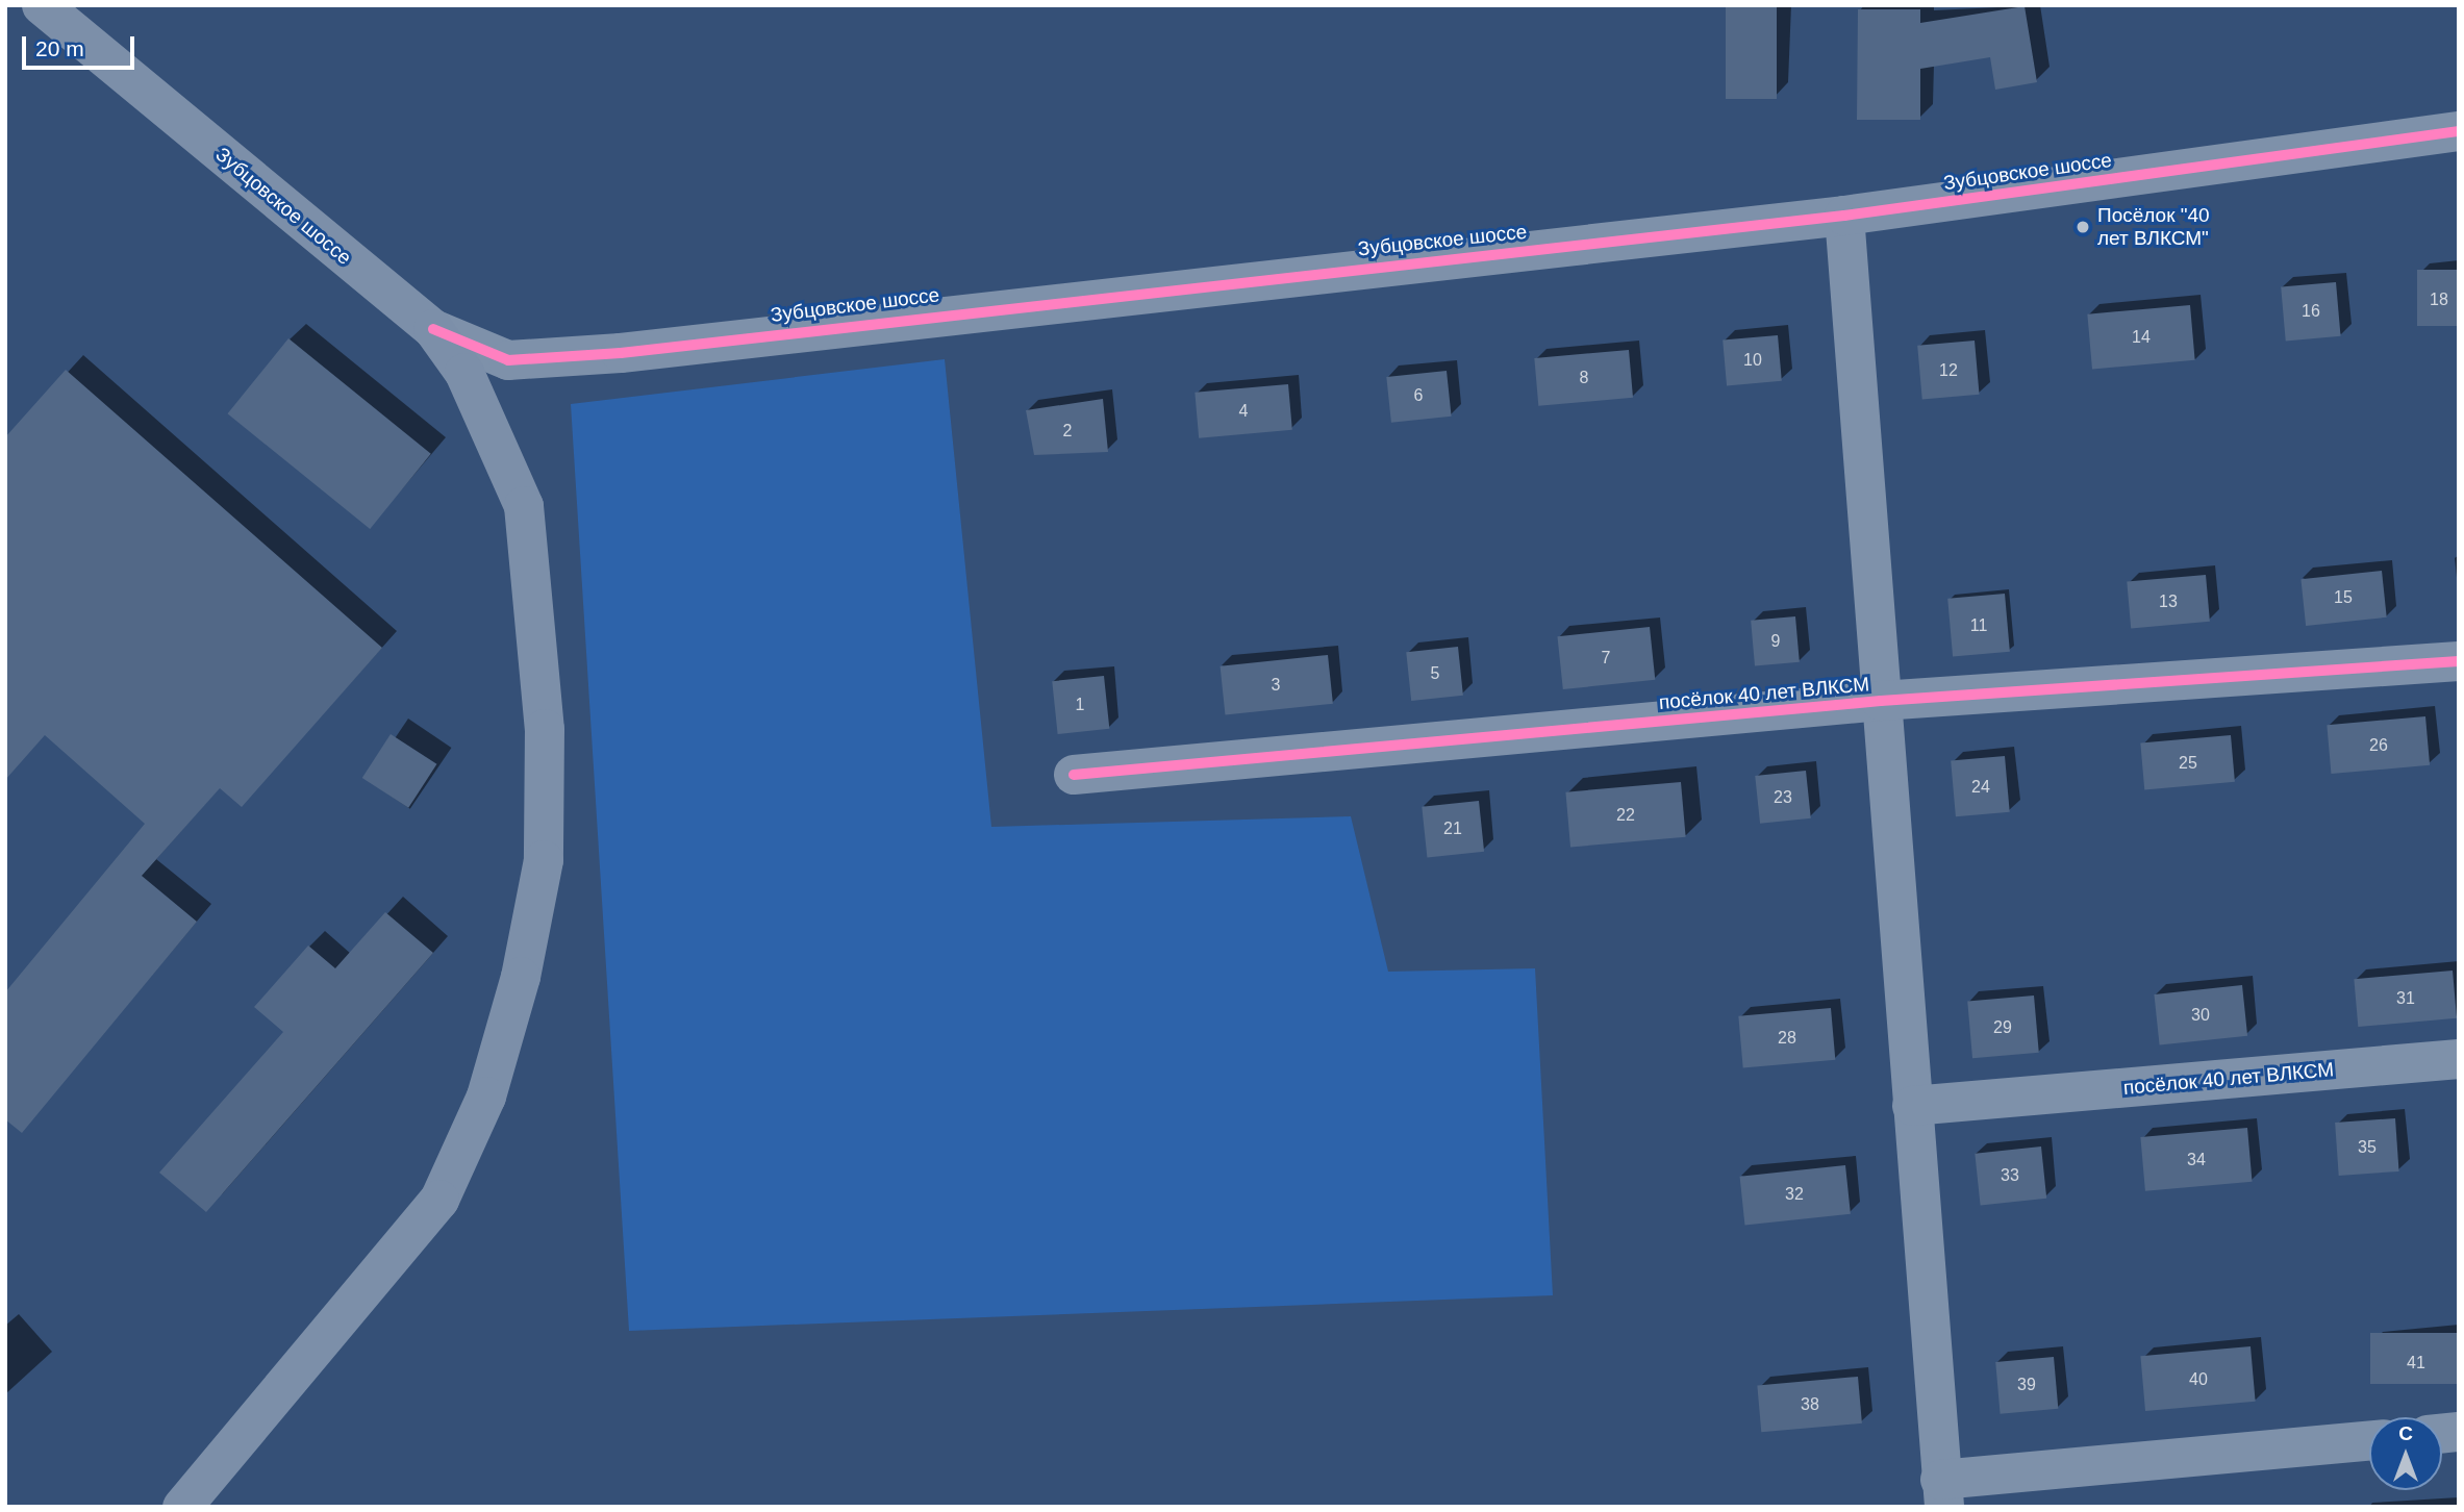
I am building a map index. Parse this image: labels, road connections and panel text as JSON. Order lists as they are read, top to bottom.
{
  "streets": {
    "main road": ["Зубцовское шоссе"],
    "street": ["посёлок 40 лет ВЛКСМ"]
  },
  "crossings": [
    ["Зубцовское шоссе", "посёлок 40 лет ВЛКСМ"]
  ],
  "places": ["Посёлок \"40 лет ВЛКСМ\""],
  "house_numbers": [
    "18",
    "16",
    "14",
    "10",
    "12",
    "8",
    "6",
    "4",
    "2",
    "15",
    "13",
    "11",
    "9",
    "7",
    "5",
    "3",
    "1",
    "26",
    "25",
    "24",
    "23",
    "22",
    "21",
    "31",
    "30",
    "29",
    "28",
    "35",
    "34",
    "33",
    "32",
    "41",
    "40",
    "39",
    "38"
  ],
  "scale_bar": "20 m",
  "north": "top"
}
